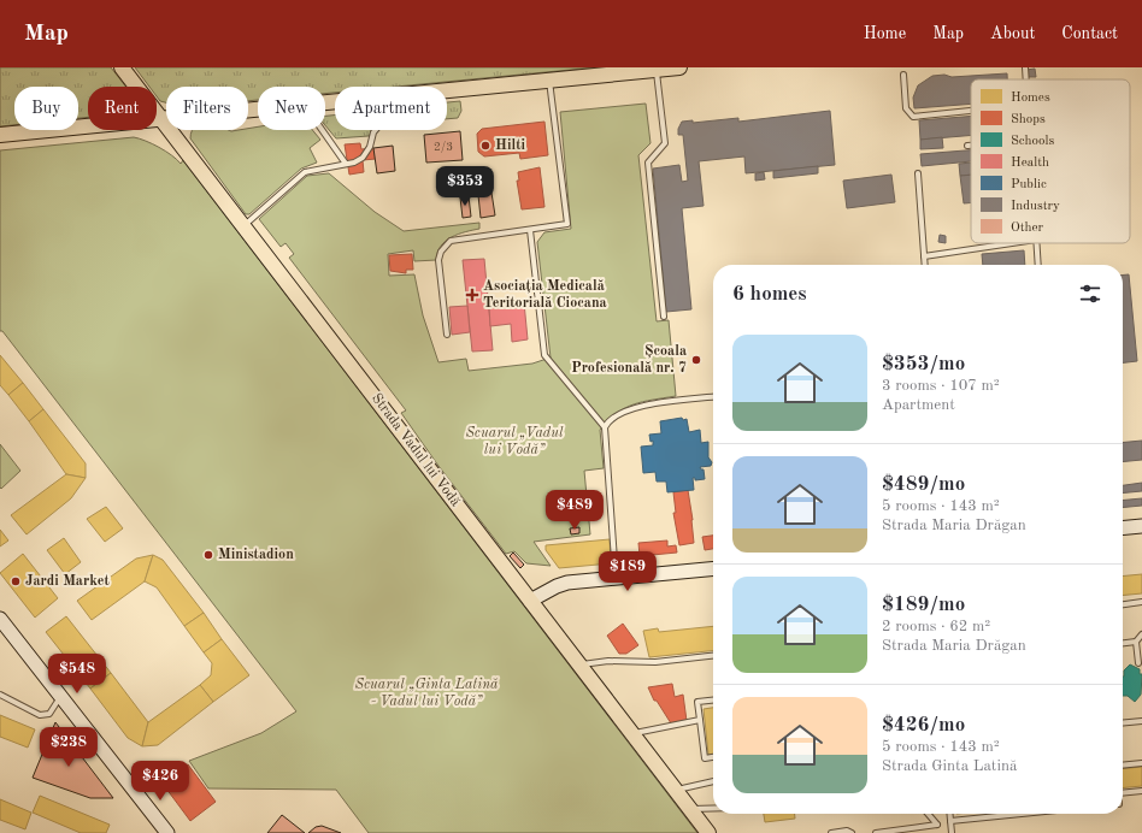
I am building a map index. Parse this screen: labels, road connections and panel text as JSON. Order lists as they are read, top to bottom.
{
  "streets": {
    "main road": ["Strada Vadul lui Vodă"]
  },
  "parks": ["Scuarul „Vadul lui Vodă”", "Scuarul „Ginta Latină - Vadul lui Vodă”"],
  "places": {
    "other": [
      "Hilti",
      "Școala Profesională nr. 7",
      "Ministadion",
      "Jardi Market"
    ],
    "health": ["Asociația Medicală Teritorială Ciocana"]
  },
  "house_numbers": ["2/3"],
  "legend": [
    "Homes",
    "Shops",
    "Schools",
    "Health",
    "Public",
    "Industry",
    "Other"
  ],
  "page": {
    "header": "Map",
    "nav": [
      "Home",
      "Map",
      "About",
      "Contact"
    ],
    "chip": [
      "Buy",
      "Rent",
      "Filters",
      "New",
      "Apartment"
    ],
    "price": [
      "$353",
      "$489",
      "$189",
      "$548",
      "$238",
      "$426"
    ],
    "heading": "6 homes",
    "list": [
      {
        "name": "$353/mo",
        "note": "3 rooms · 107 m² · Apartment"
      },
      {
        "name": "$489/mo",
        "note": "5 rooms · 143 m² · Strada Maria Drăgan"
      },
      {
        "name": "$189/mo",
        "note": "2 rooms · 62 m² · Strada Maria Drăgan"
      },
      {
        "name": "$426/mo",
        "note": "5 rooms · 143 m² · Strada Ginta Latină"
      }
    ]
  }
}
